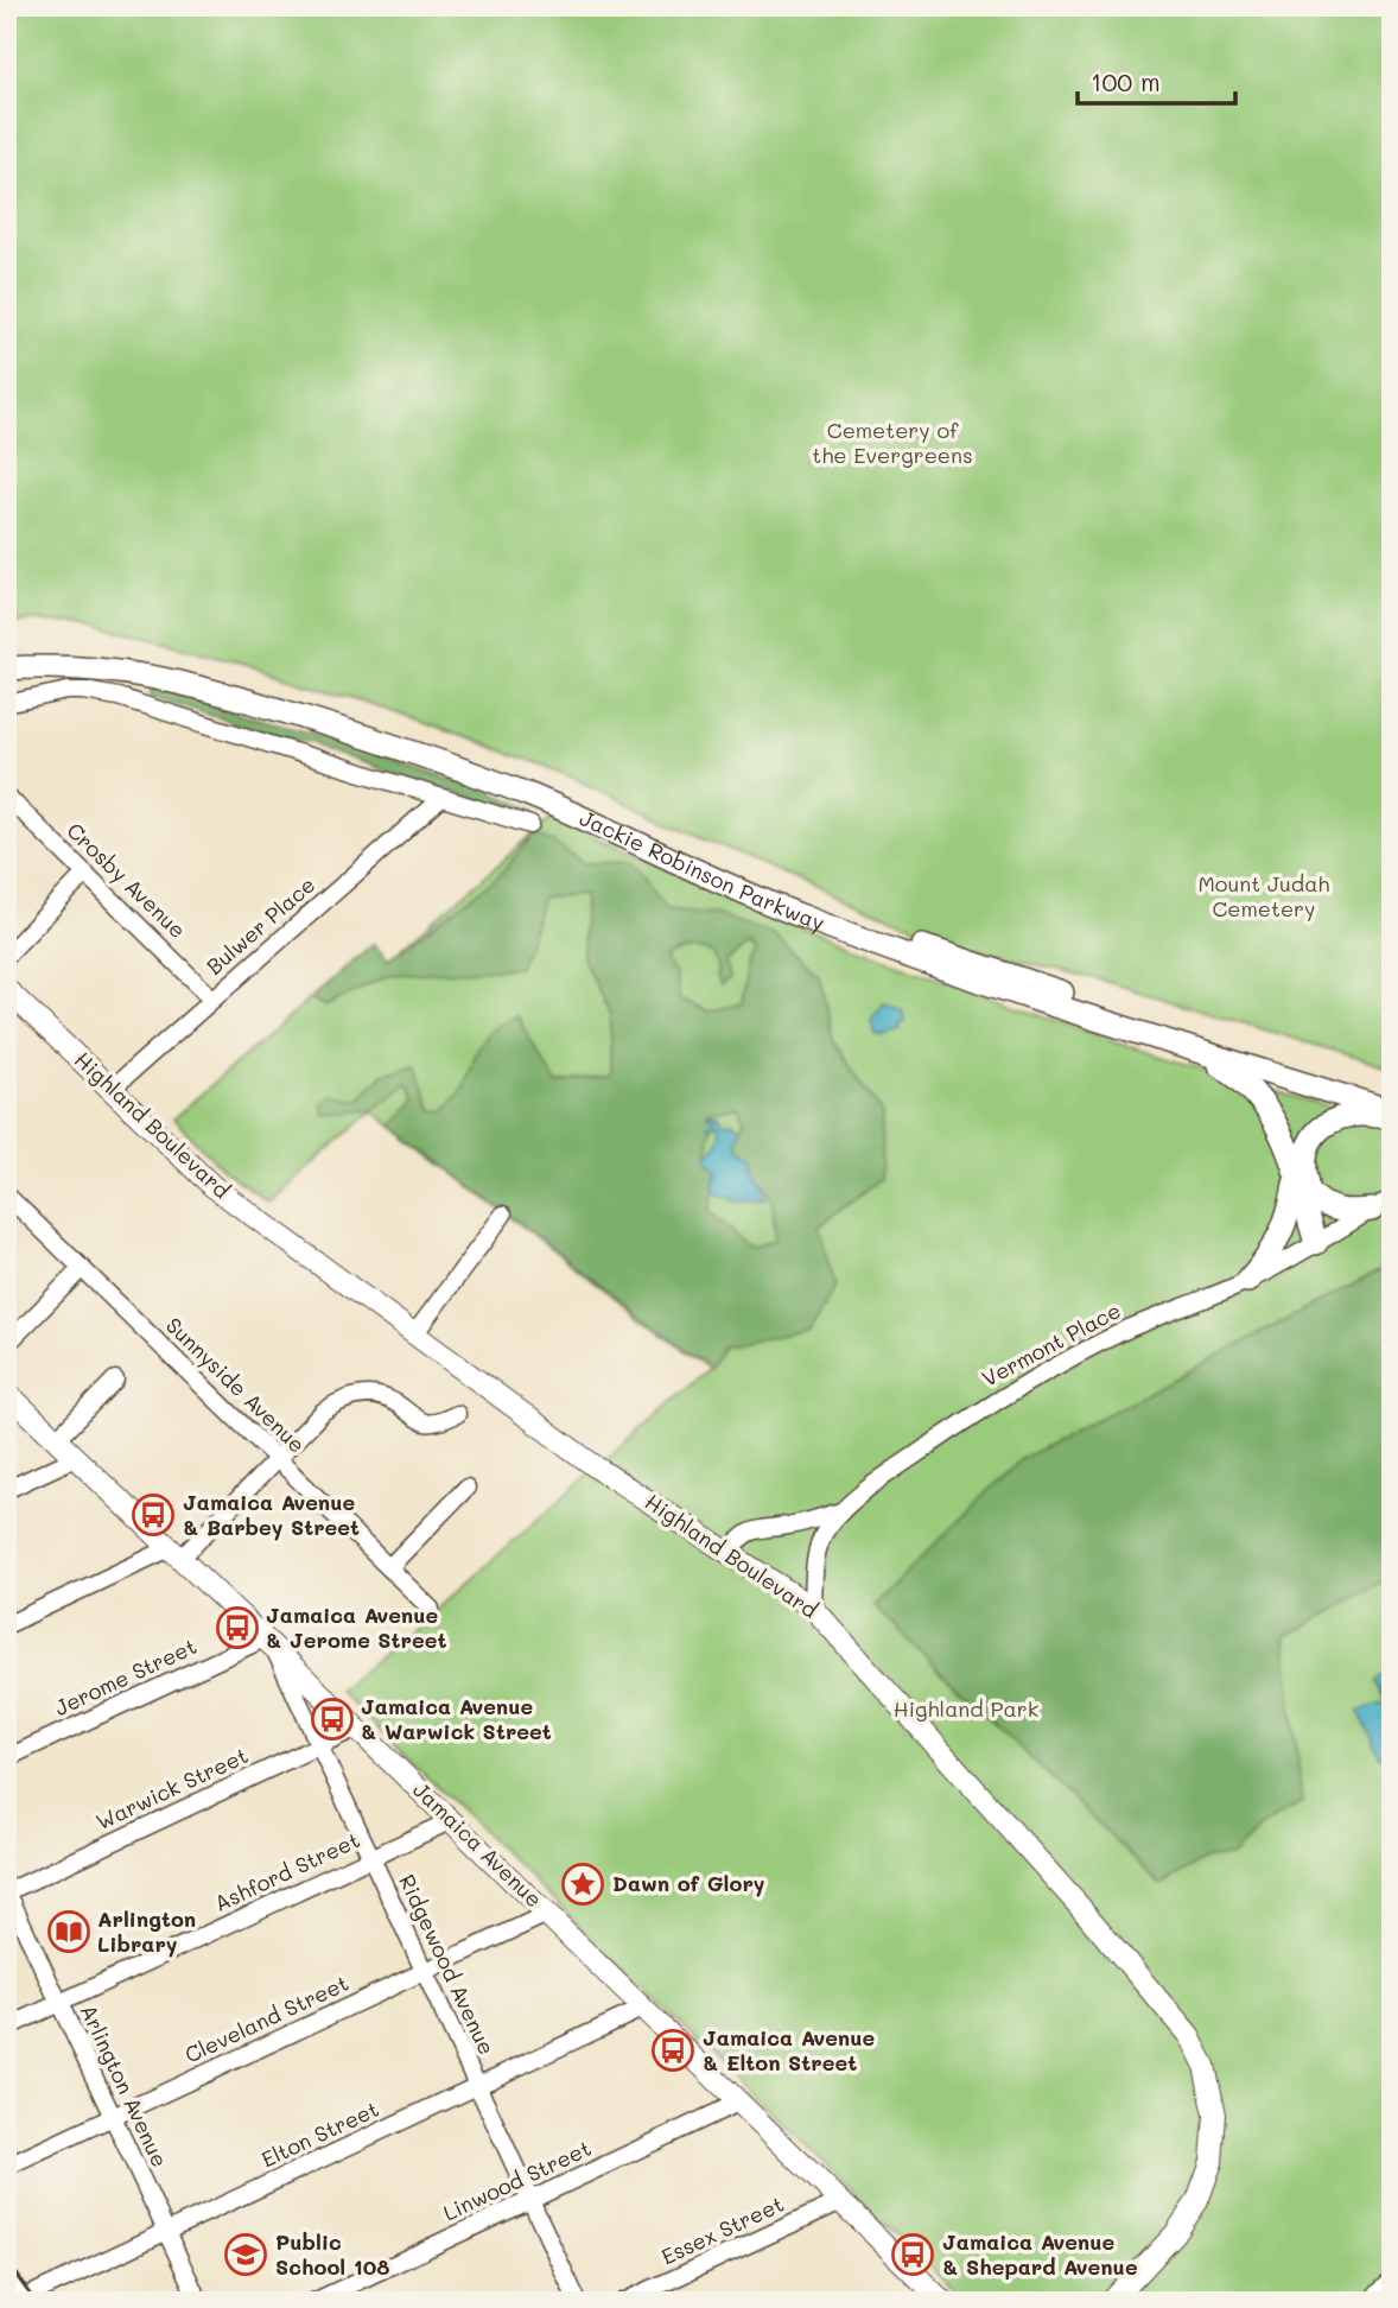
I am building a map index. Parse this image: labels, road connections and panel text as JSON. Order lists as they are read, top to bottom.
{
  "streets": {
    "highway": ["Jackie Robinson Parkway"],
    "main road": ["Highland Boulevard", "Jamaica Avenue"],
    "street": [
      "Crosby Avenue",
      "Bulwer Place",
      "Vermont Place",
      "Sunnyside Avenue",
      "Jerome Street",
      "Warwick Street",
      "Ashford Street",
      "Ridgewood Avenue",
      "Cleveland Street",
      "Arlington Avenue",
      "Elton Street",
      "Linwood Street",
      "Essex Street"
    ]
  },
  "crossings": [
    ["Crosby Avenue", "Bulwer Place"],
    ["Bulwer Place", "Highland Boulevard"],
    ["Highland Boulevard", "Vermont Place"],
    ["Jerome Street", "Jamaica Avenue"],
    ["Jerome Street", "Ridgewood Avenue"],
    ["Warwick Street", "Jamaica Avenue"],
    ["Warwick Street", "Ridgewood Avenue"],
    ["Warwick Street", "Arlington Avenue"],
    ["Jamaica Avenue", "Ashford Street"],
    ["Jamaica Avenue", "Ridgewood Avenue"],
    ["Jamaica Avenue", "Cleveland Street"],
    ["Jamaica Avenue", "Elton Street"],
    ["Jamaica Avenue", "Linwood Street"],
    ["Jamaica Avenue", "Essex Street"],
    ["Ashford Street", "Ridgewood Avenue"],
    ["Ashford Street", "Arlington Avenue"],
    ["Ridgewood Avenue", "Cleveland Street"],
    ["Ridgewood Avenue", "Elton Street"],
    ["Ridgewood Avenue", "Linwood Street"],
    ["Cleveland Street", "Arlington Avenue"],
    ["Arlington Avenue", "Elton Street"]
  ],
  "parks": ["Cemetery of the Evergreens", "Mount Judah Cemetery", "Highland Park"],
  "places": {
    "bus stop": [
      "Jamaica Avenue & Barbey Street",
      "Jamaica Avenue & Jerome Street",
      "Jamaica Avenue & Warwick Street",
      "Jamaica Avenue & Elton Street",
      "Jamaica Avenue & Shepard Avenue"
    ],
    "place": ["Dawn of Glory"],
    "library": ["Arlington Library"],
    "school or university": ["Public School 108"]
  },
  "scale_bar": "100 m"
}
